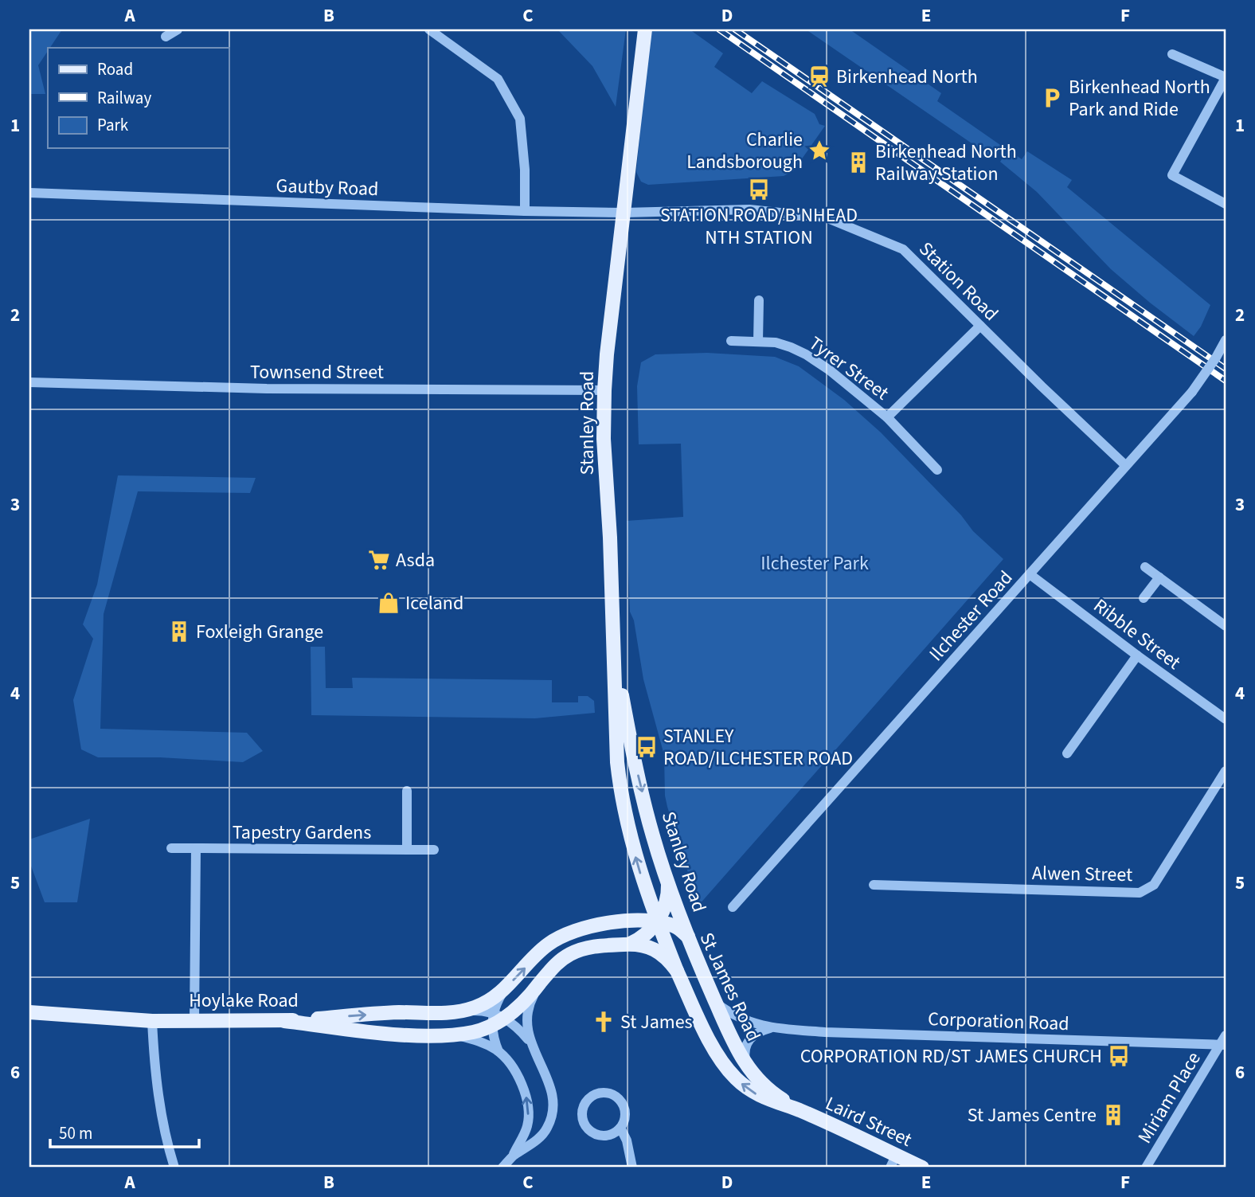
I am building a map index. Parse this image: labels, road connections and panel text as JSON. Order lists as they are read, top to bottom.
{
  "streets": {
    "main road": [
      "Stanley Road",
      "St James Road",
      "Hoylake Road",
      "Laird Street"
    ],
    "street": [
      "Gautby Road",
      "Station Road",
      "Tyrer Street",
      "Townsend Street",
      "Ilchester Road",
      "Ribble Street",
      "Tapestry Gardens",
      "Alwen Street",
      "Corporation Road",
      "Miriam Place"
    ]
  },
  "crossings": [
    ["Gautby Road", "Station Road"],
    ["Gautby Road", "Stanley Road"],
    ["Station Road", "Tyrer Street"],
    ["Station Road", "Stanley Road"],
    ["Station Road", "Ilchester Road"],
    ["Townsend Street", "Stanley Road"],
    ["Stanley Road", "St James Road"],
    ["Ilchester Road", "Ribble Street"],
    ["St James Road", "Hoylake Road"],
    ["St James Road", "Corporation Road"],
    ["St James Road", "Laird Street"],
    ["Corporation Road", "Miriam Place"]
  ],
  "one_way": ["Hoylake Road"],
  "parks": ["Ilchester Park"],
  "places": {
    "station": ["Birkenhead North"],
    "parking": ["Birkenhead North Park and Ride"],
    "place": ["Charlie Landsborough"],
    "building": ["Birkenhead North Railway Station", "Foxleigh Grange", "St James Centre"],
    "bus stop": ["STATION ROAD/B'NHEAD NTH STATION", "STANLEY ROAD/ILCHESTER ROAD", "CORPORATION RD/ST JAMES CHURCH"],
    "supermarket": ["Asda"],
    "shop": ["Iceland"],
    "church": ["St James"]
  },
  "legend": ["Road", "Railway", "Park"],
  "scale_bar": "50 m",
  "grid": {
    "columns": [
      "A",
      "B",
      "C",
      "D",
      "E",
      "F"
    ],
    "rows": [
      "1",
      "2",
      "3",
      "4",
      "5",
      "6"
    ]
  }
}
